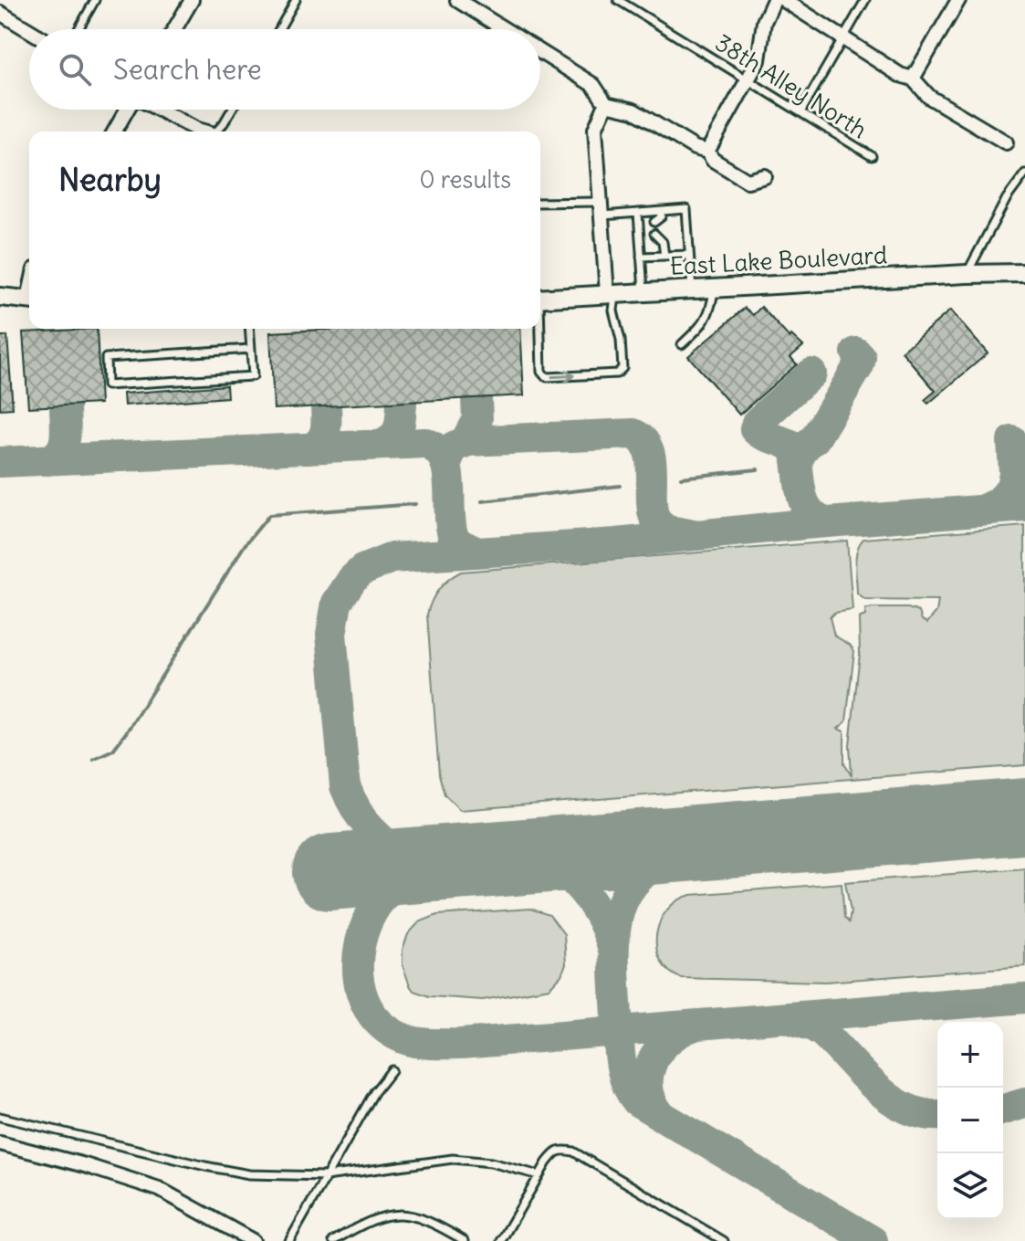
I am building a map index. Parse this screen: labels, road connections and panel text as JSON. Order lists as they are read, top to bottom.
{
  "streets": {
    "street": ["East Lake Boulevard"],
    "lane": ["38th Alley North"]
  },
  "page": {
    "search": "Search here",
    "heading": ["Nearby", "0 results"],
    "map_buttons": ["+", "−"]
  }
}
